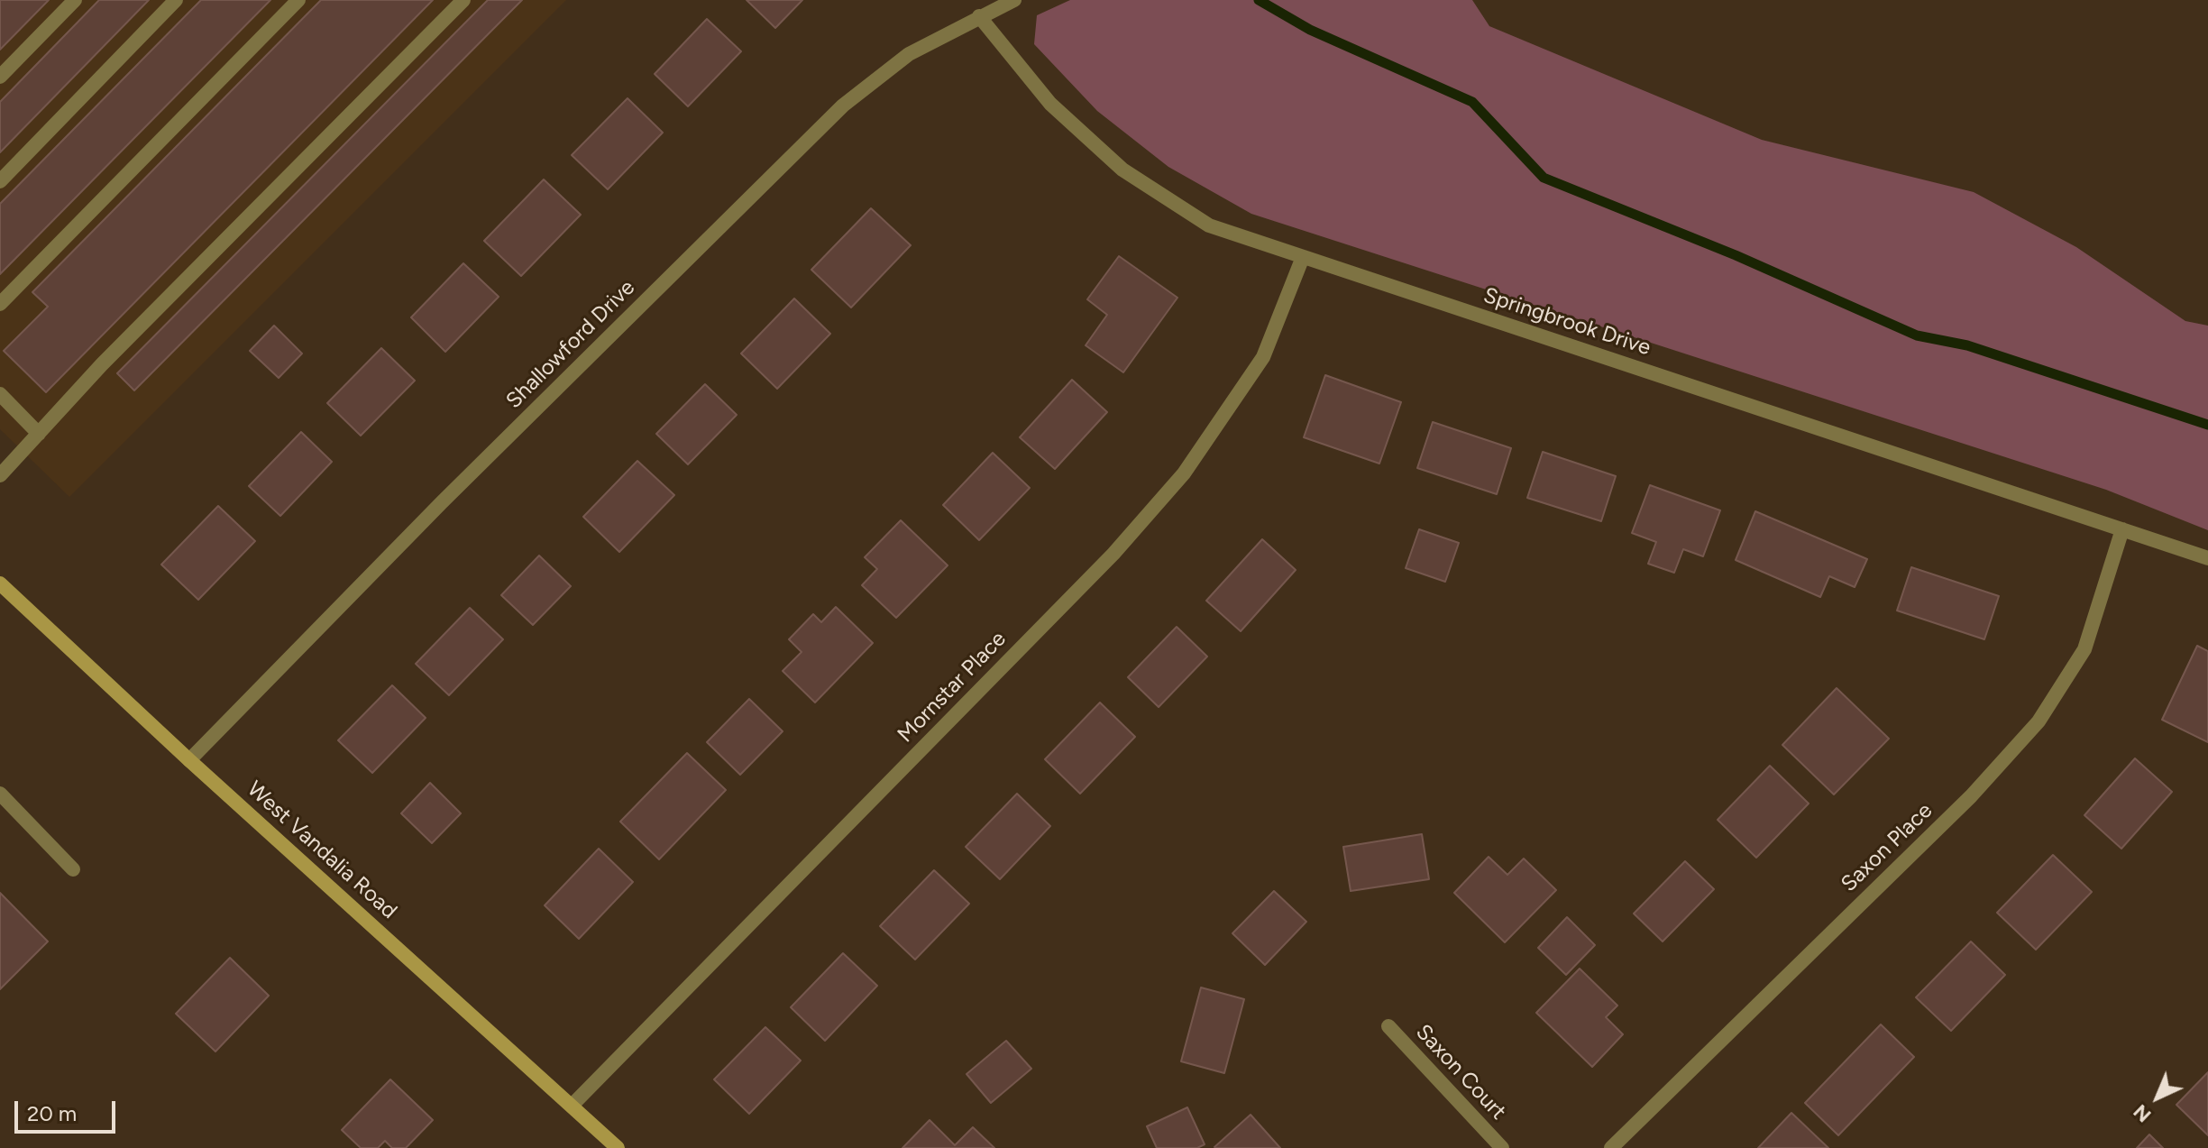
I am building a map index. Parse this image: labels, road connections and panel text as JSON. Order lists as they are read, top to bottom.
{
  "streets": {
    "main road": ["West Vandalia Road"],
    "street": [
      "Springbrook Drive",
      "Shallowford Drive",
      "Mornstar Place",
      "Saxon Place",
      "Saxon Court"
    ]
  },
  "crossings": [
    ["Springbrook Drive", "Shallowford Drive"],
    ["Springbrook Drive", "Mornstar Place"],
    ["Springbrook Drive", "Saxon Place"],
    ["Shallowford Drive", "West Vandalia Road"],
    ["Mornstar Place", "West Vandalia Road"]
  ],
  "scale_bar": "20 m",
  "north": "bottom left"
}
